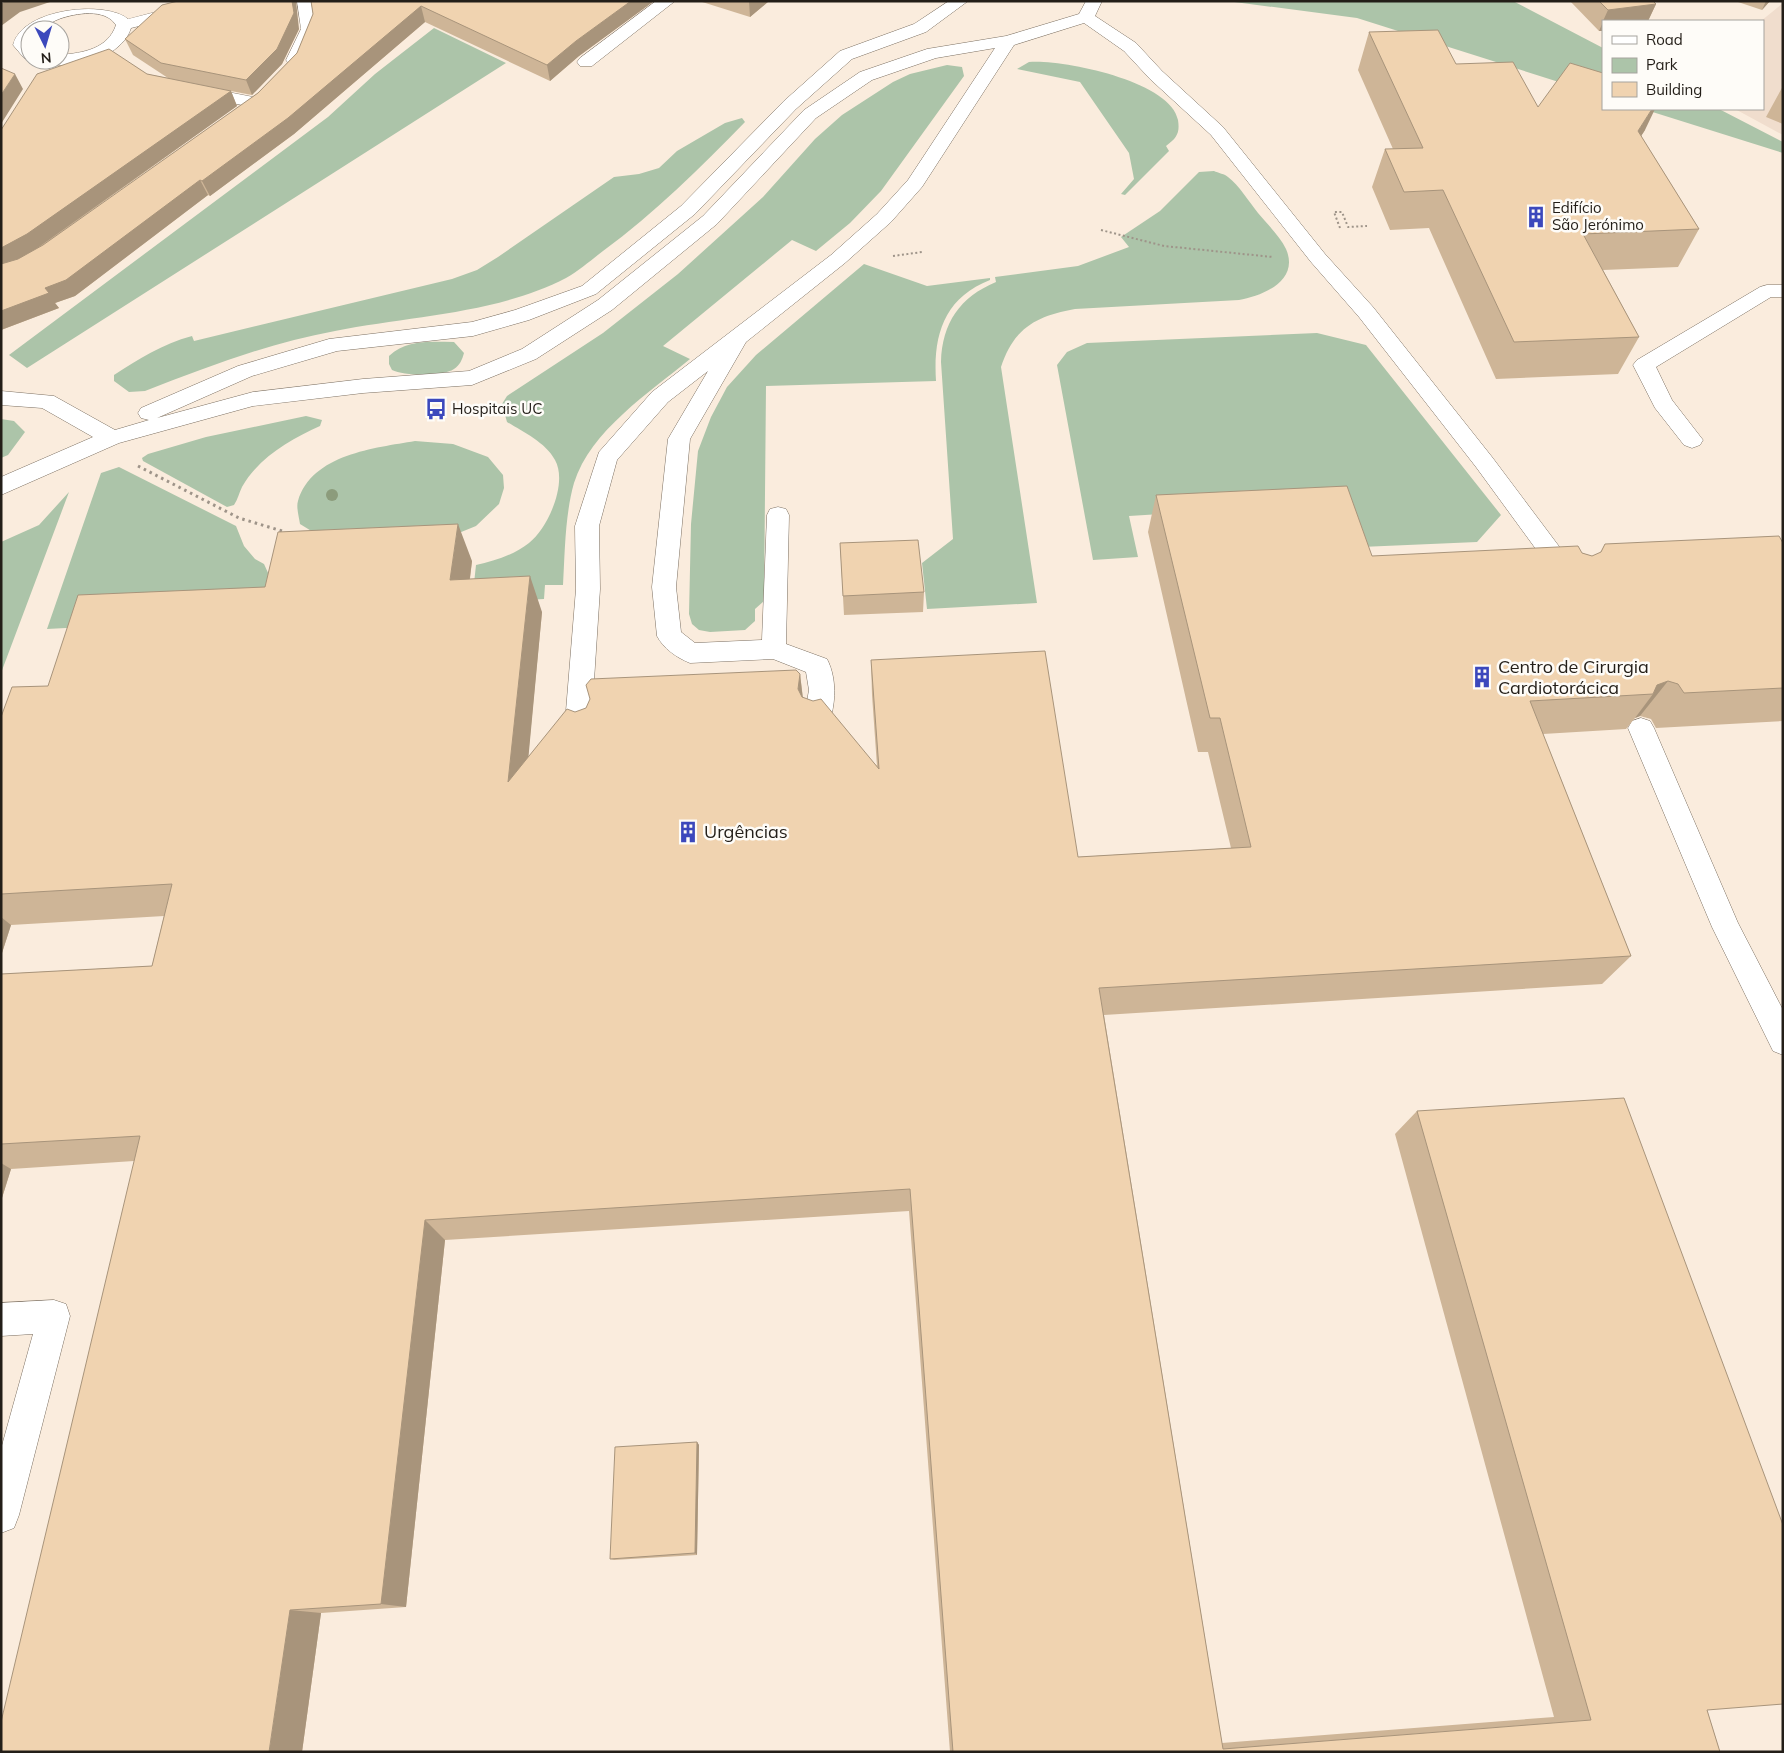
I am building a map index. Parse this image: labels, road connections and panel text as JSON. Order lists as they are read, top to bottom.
{
  "places": {
    "building": ["Edifício São Jerónimo", "Centro de Cirurgia Cardiotorácica", "Urgências"],
    "bus stop": ["Hospitais UC"]
  },
  "legend": ["Road", "Park", "Building"],
  "north": "bottom"
}
